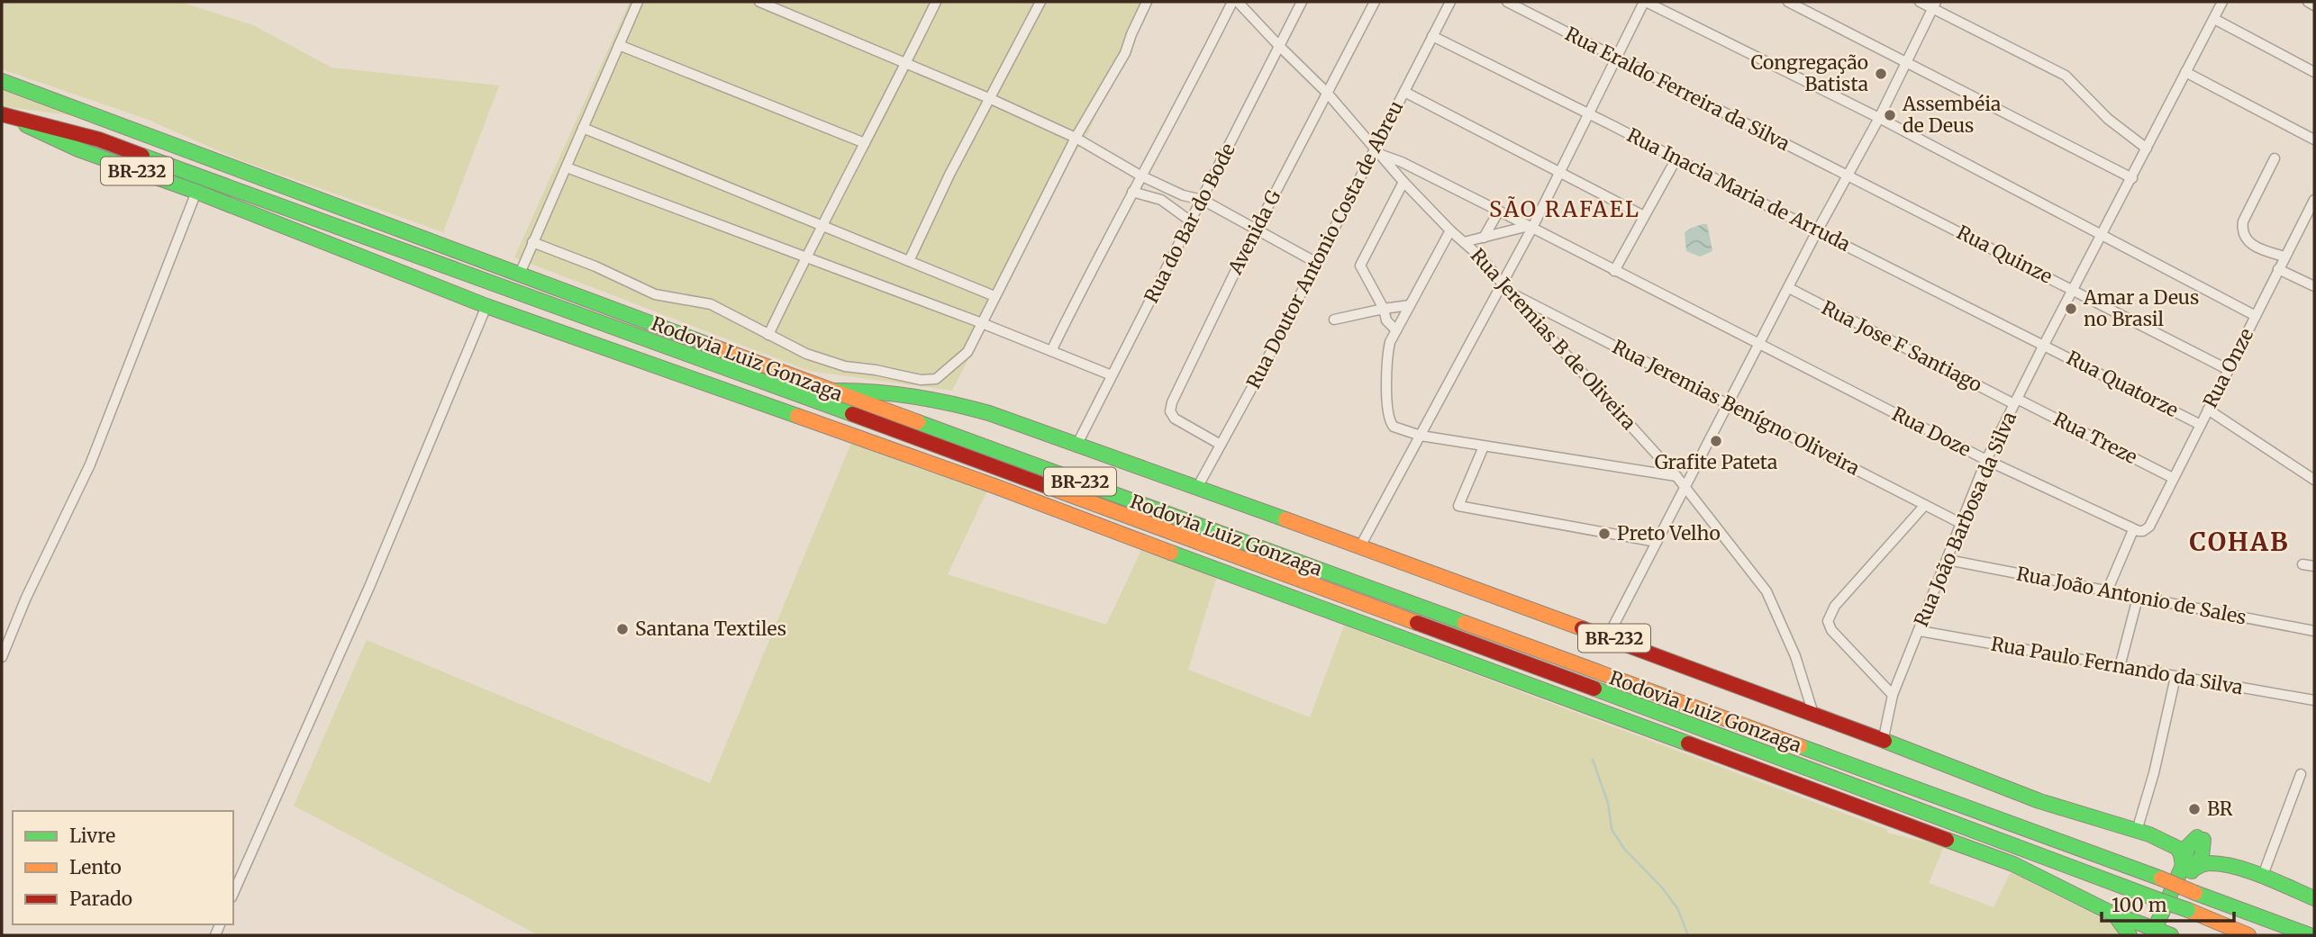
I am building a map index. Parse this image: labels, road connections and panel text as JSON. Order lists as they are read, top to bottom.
{
  "streets": {
    "main road": ["BR-232", "Rodovia Luiz Gonzaga"],
    "street": [
      "Rua Eraldo Ferreira da Silva",
      "Rua Inacia Maria de Arruda",
      "Rua do Bar do Bode",
      "Avenida G",
      "Rua Doutor Antonio Costa de Abreu",
      "Rua Quinze",
      "Rua Jeremias B de Oliveira",
      "Rua Jose F Santiago",
      "Rua Onze",
      "Rua Quatorze",
      "Rua Jeremias Benígno Oliveira",
      "Rua Doze",
      "Rua Treze",
      "Rua João Barbosa da Silva",
      "Rua João Antonio de Sales",
      "Rua Paulo Fernando da Silva"
    ]
  },
  "crossings": [
    ["Rua Eraldo Ferreira da Silva", "Rua Quinze"],
    ["BR-232", "Rua do Bar do Bode"],
    ["BR-232", "Rua Doutor Antonio Costa de Abreu"],
    ["BR-232", "Rua Jeremias B de Oliveira"],
    ["BR-232", "Rodovia Luiz Gonzaga"],
    ["BR-232", "Rua João Barbosa da Silva"],
    ["Rua Inacia Maria de Arruda", "Rua Doutor Antonio Costa de Abreu"],
    ["Rua Inacia Maria de Arruda", "Rua Quatorze"],
    ["Rua Inacia Maria de Arruda", "Rua João Barbosa da Silva"],
    ["Rua do Bar do Bode", "Rua Jeremias B de Oliveira"],
    ["Avenida G", "Rua Doutor Antonio Costa de Abreu"],
    ["Avenida G", "Rua Jeremias B de Oliveira"],
    ["Rua Doutor Antonio Costa de Abreu", "Rua Jeremias B de Oliveira"],
    ["Rua Doutor Antonio Costa de Abreu", "Rua Doze"],
    ["Rua Quinze", "Rua Onze"],
    ["Rua Quinze", "Rua João Barbosa da Silva"],
    ["Rua Jeremias B de Oliveira", "Rua Jeremias Benígno Oliveira"],
    ["Rua Jeremias B de Oliveira", "Rua Doze"],
    ["Rua Jose F Santiago", "Rua Treze"],
    ["Rua Jose F Santiago", "Rua João Barbosa da Silva"],
    ["Rua Onze", "Rua Quatorze"],
    ["Rua Onze", "Rua Doze"],
    ["Rua Onze", "Rua Treze"],
    ["Rua Onze", "Rua João Antonio de Sales"],
    ["Rua Quatorze", "Rua João Barbosa da Silva"],
    ["Rua Jeremias Benígno Oliveira", "Rua João Barbosa da Silva"],
    ["Rua Doze", "Rua João Barbosa da Silva"],
    ["Rua Treze", "Rua João Barbosa da Silva"],
    ["Rua João Barbosa da Silva", "Rua João Antonio de Sales"],
    ["Rua João Barbosa da Silva", "Rua Paulo Fernando da Silva"]
  ],
  "districts": ["SÃO RAFAEL", "COHAB"],
  "places": [
    "Congregação Batista",
    "Assembéia de Deus",
    "Amar a Deus no Brasil",
    "Grafite Pateta",
    "Preto Velho",
    "Santana Textiles",
    "BR"
  ],
  "legend": ["Livre", "Lento", "Parado"],
  "scale_bar": "100 m"
}
